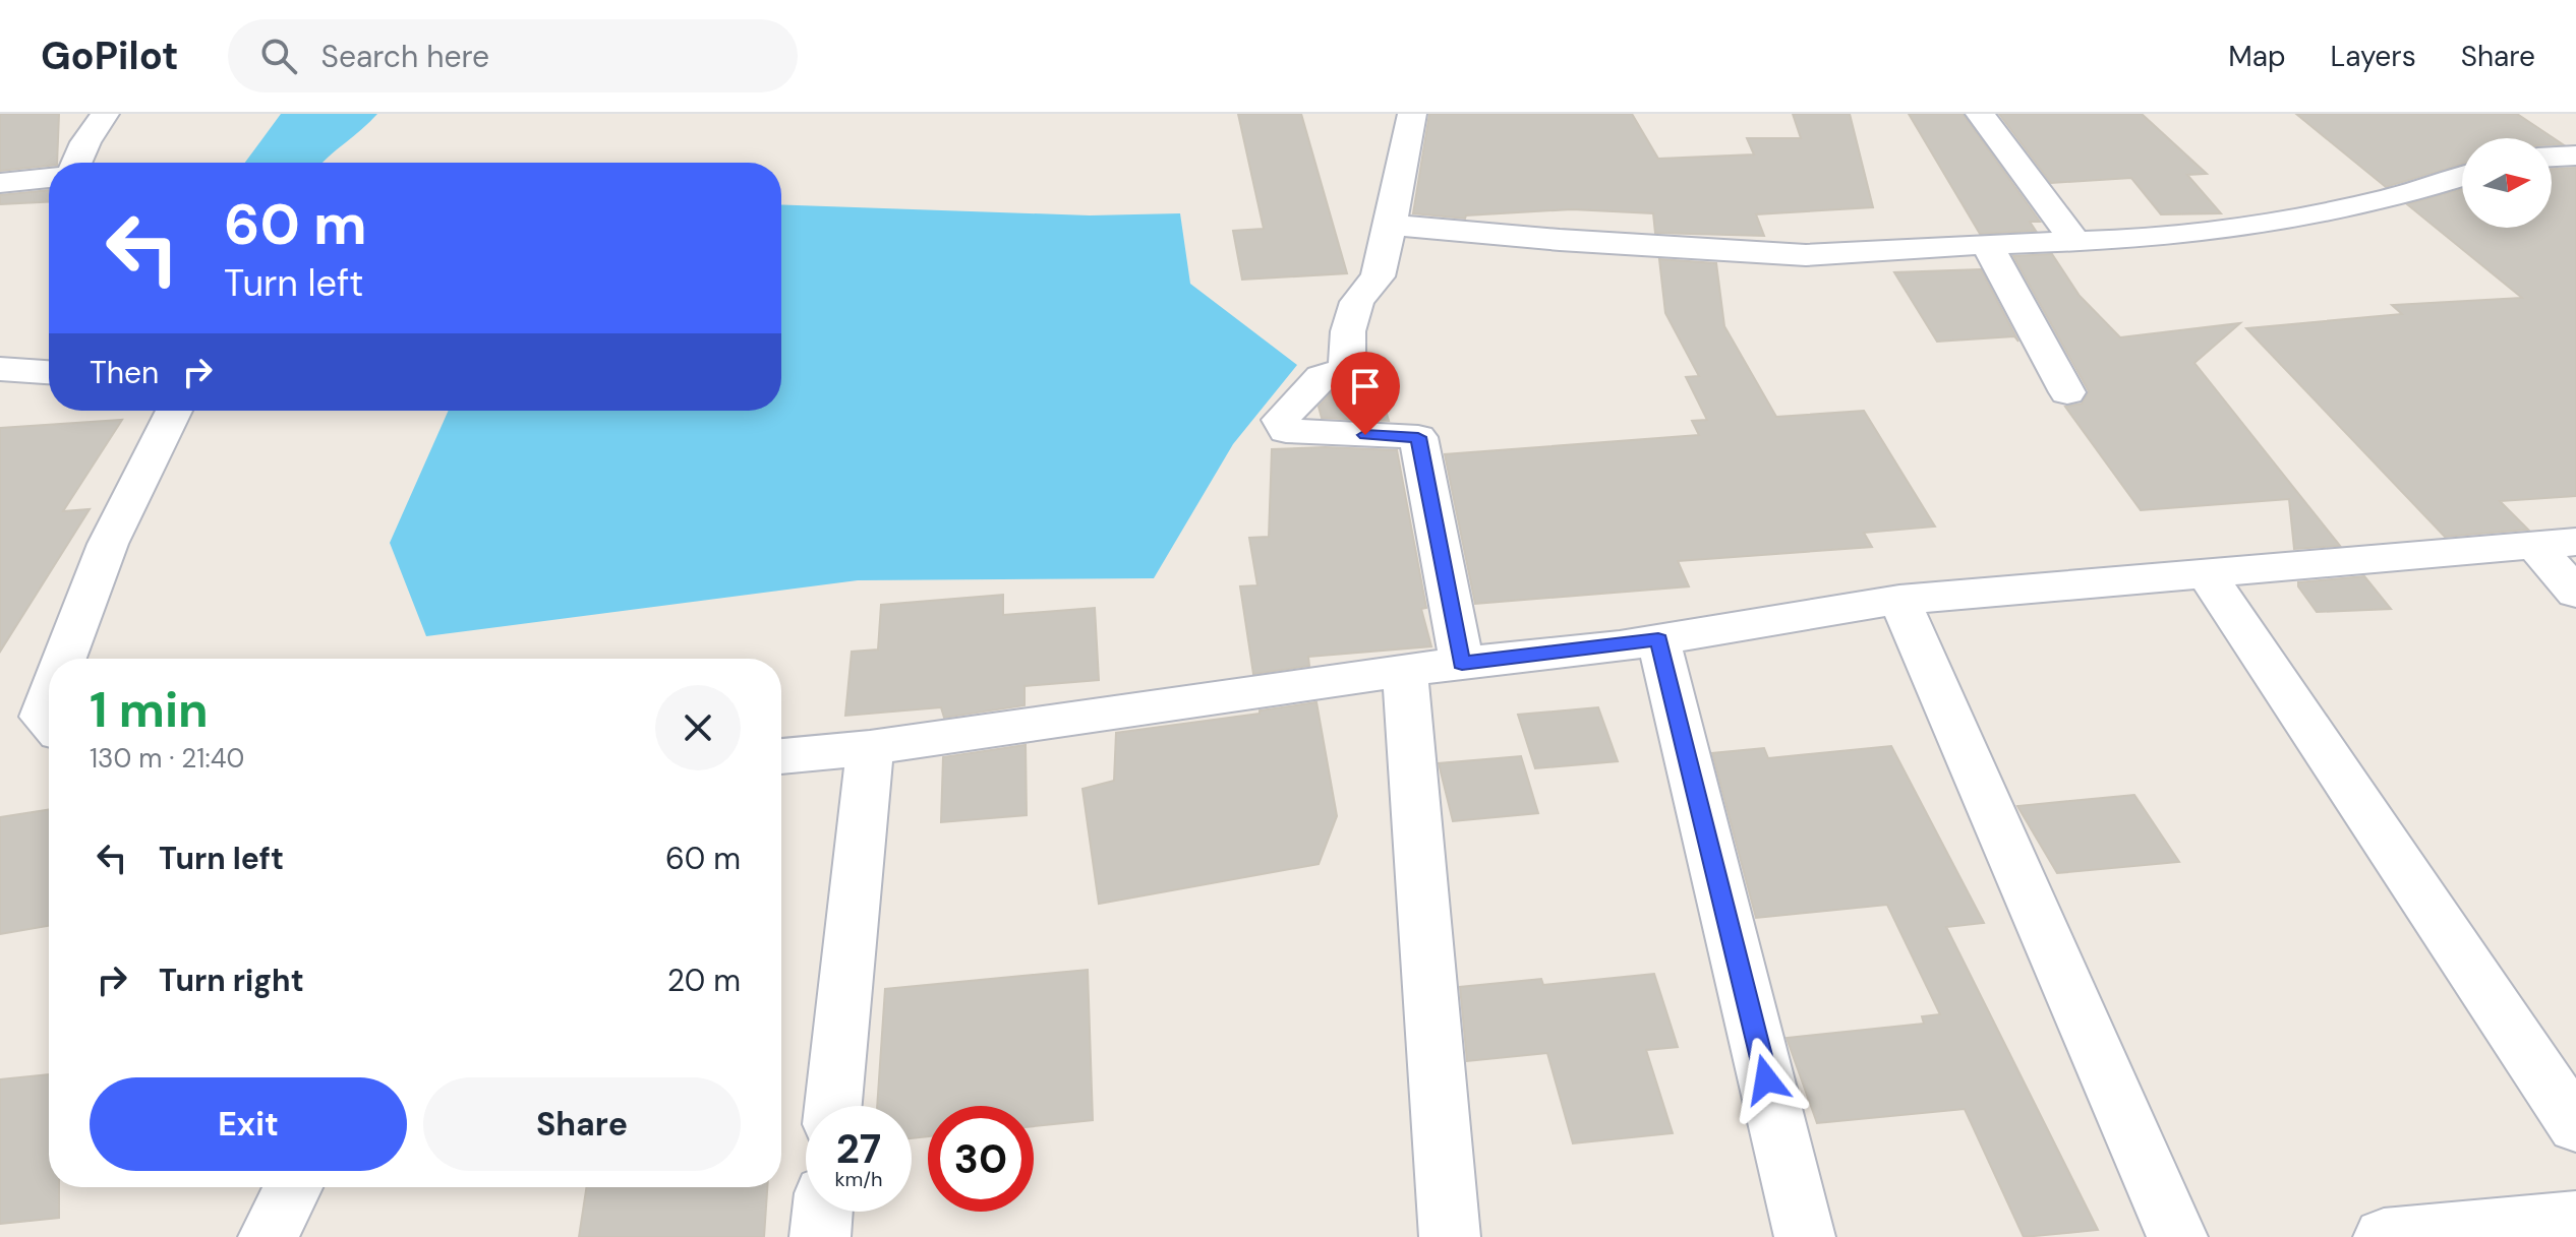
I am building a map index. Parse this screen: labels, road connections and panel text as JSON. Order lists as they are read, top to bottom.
{
  "north": "right",
  "page": {
    "header": "GoPilot",
    "search": "Search here",
    "nav": ["Map", "Layers", "Share"],
    "turn": ["60 m", "Turn left"],
    "then": "Then",
    "heading": ["1 min", "130 m · 21:40"],
    "list": [
      {
        "name": "Turn left",
        "value": "60 m"
      },
      {
        "name": "Turn right",
        "value": "20 m"
      }
    ],
    "buttons": ["Exit", "Share"],
    "speed": "27 km/h",
    "limit": "30"
  }
}
